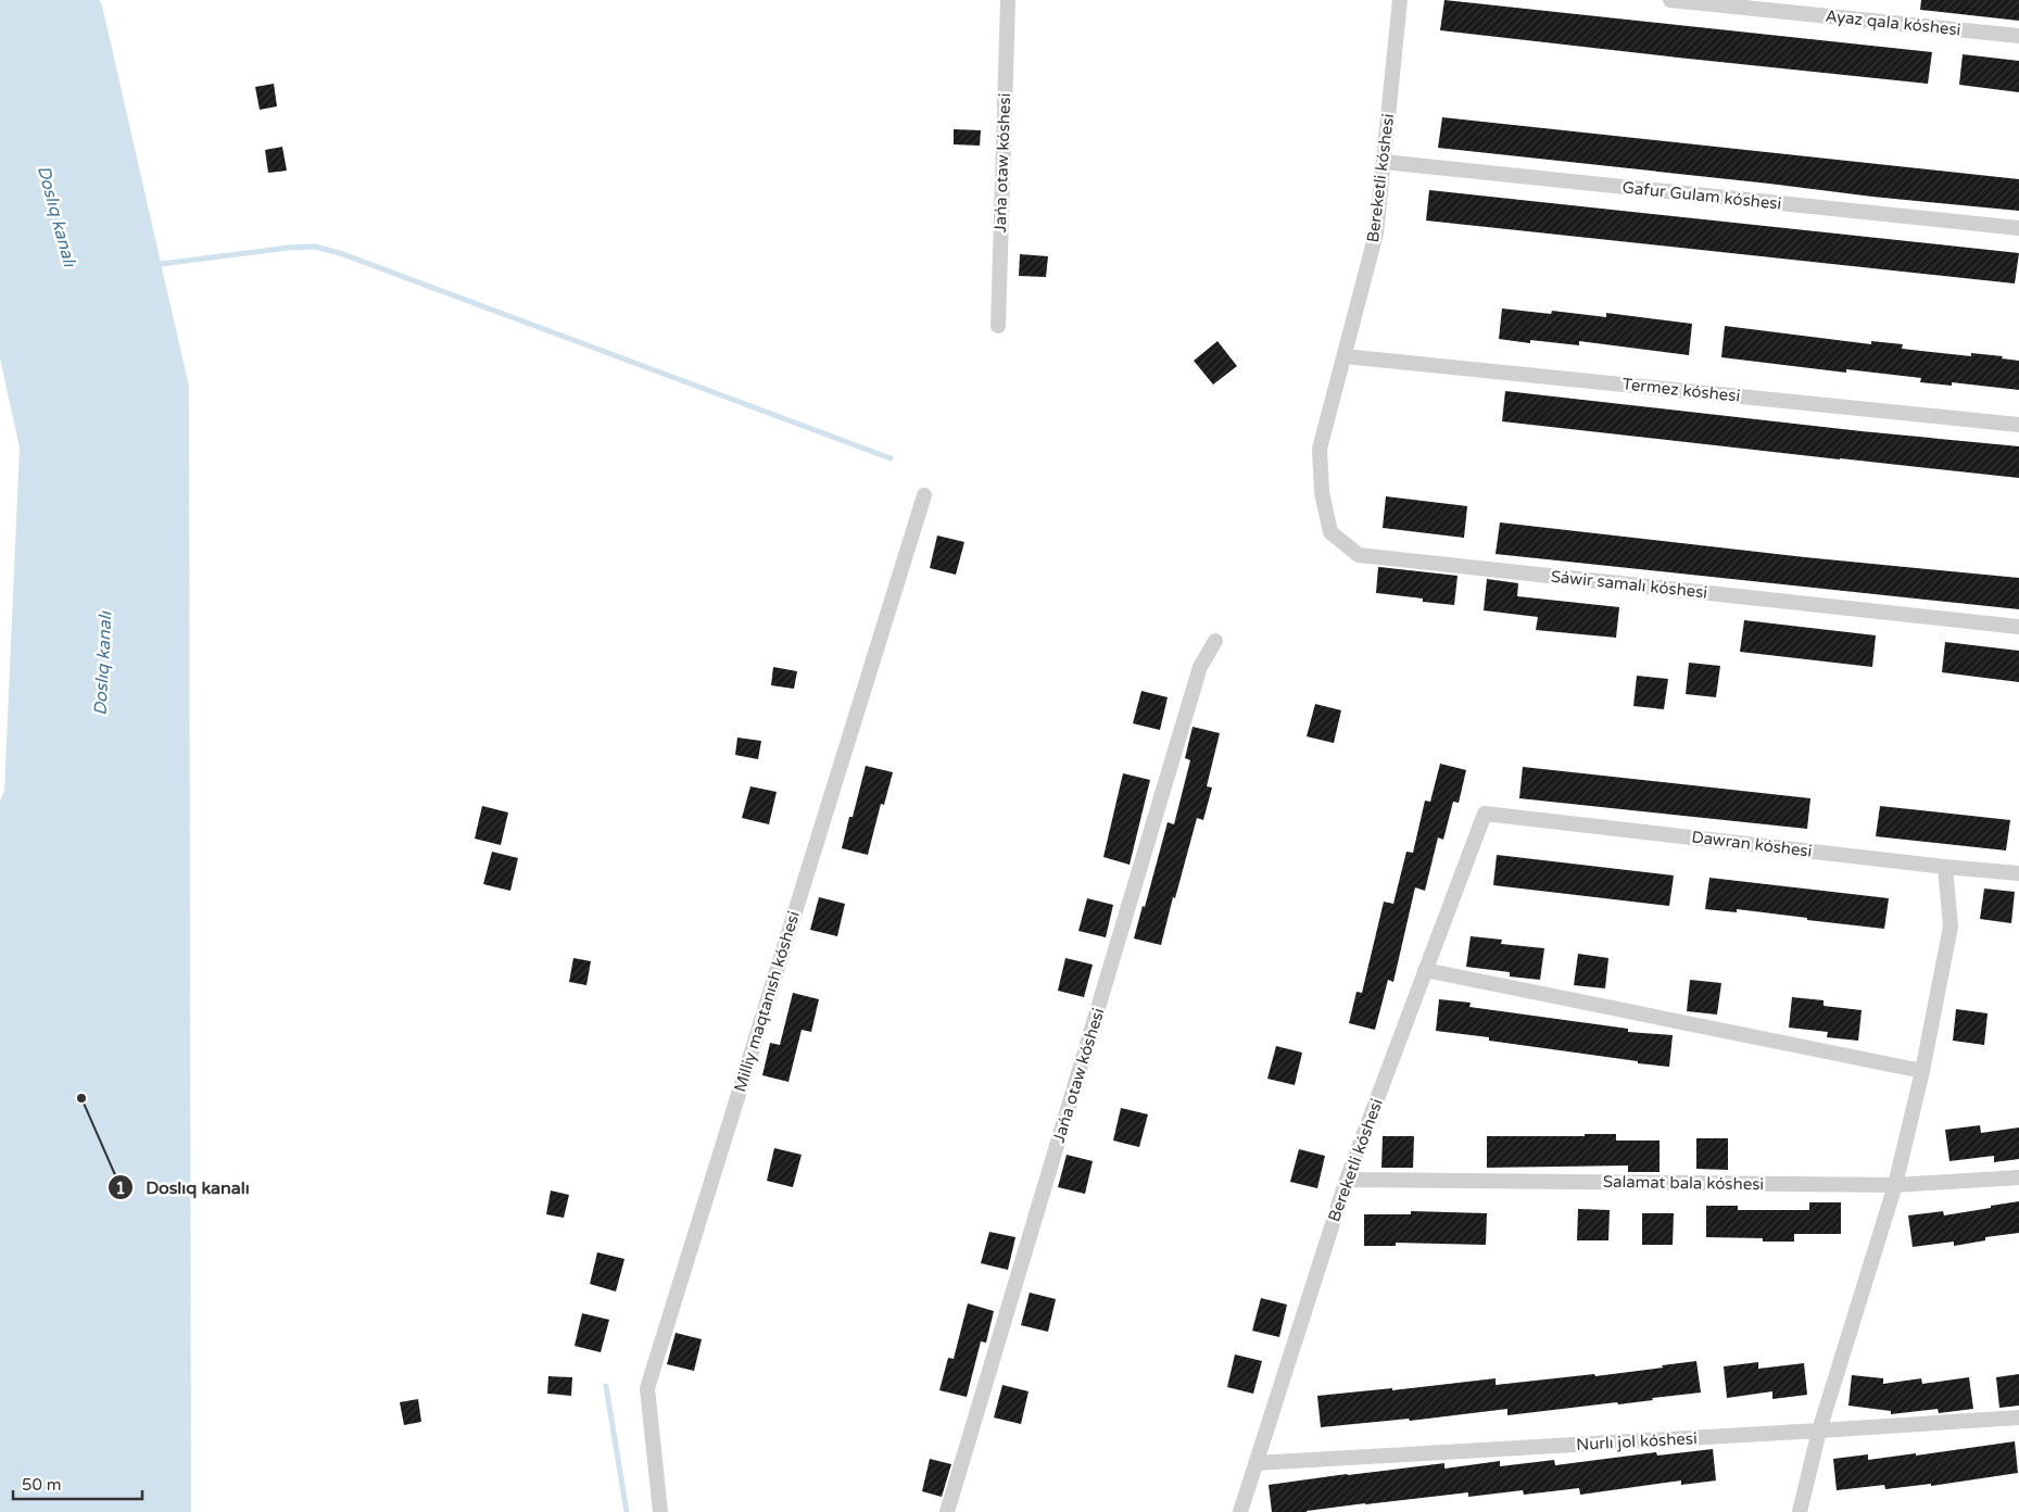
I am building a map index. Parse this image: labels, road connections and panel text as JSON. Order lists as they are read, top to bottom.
{
  "streets": {
    "street": [
      "Ayaz qala kóshesi",
      "Jańa otaw kóshesi",
      "Bereketli kóshesi",
      "Gafur Gulam kóshesi",
      "Termez kóshesi",
      "Sáwir samalı kóshesi",
      "Dawran kóshesi",
      "Milliy maqtanısh kóshesi",
      "Salamat bala kóshesi",
      "Nurlı jol kóshesi"
    ]
  },
  "crossings": [
    ["Bereketli kóshesi", "Gafur Gulam kóshesi"],
    ["Bereketli kóshesi", "Termez kóshesi"],
    ["Bereketli kóshesi", "Sáwir samalı kóshesi"],
    ["Bereketli kóshesi", "Dawran kóshesi"],
    ["Bereketli kóshesi", "Salamat bala kóshesi"],
    ["Bereketli kóshesi", "Nurlı jol kóshesi"]
  ],
  "water": ["Doslıq kanalı"],
  "places": ["Doslıq kanalı"],
  "scale_bar": "50 m"
}
